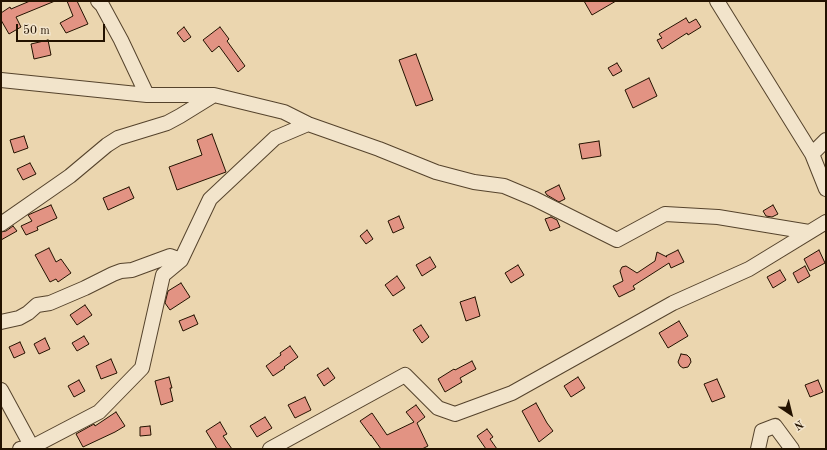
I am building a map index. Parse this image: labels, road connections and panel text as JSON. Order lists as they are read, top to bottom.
{
  "scale_bar": "50 m",
  "north": "bottom right"
}
